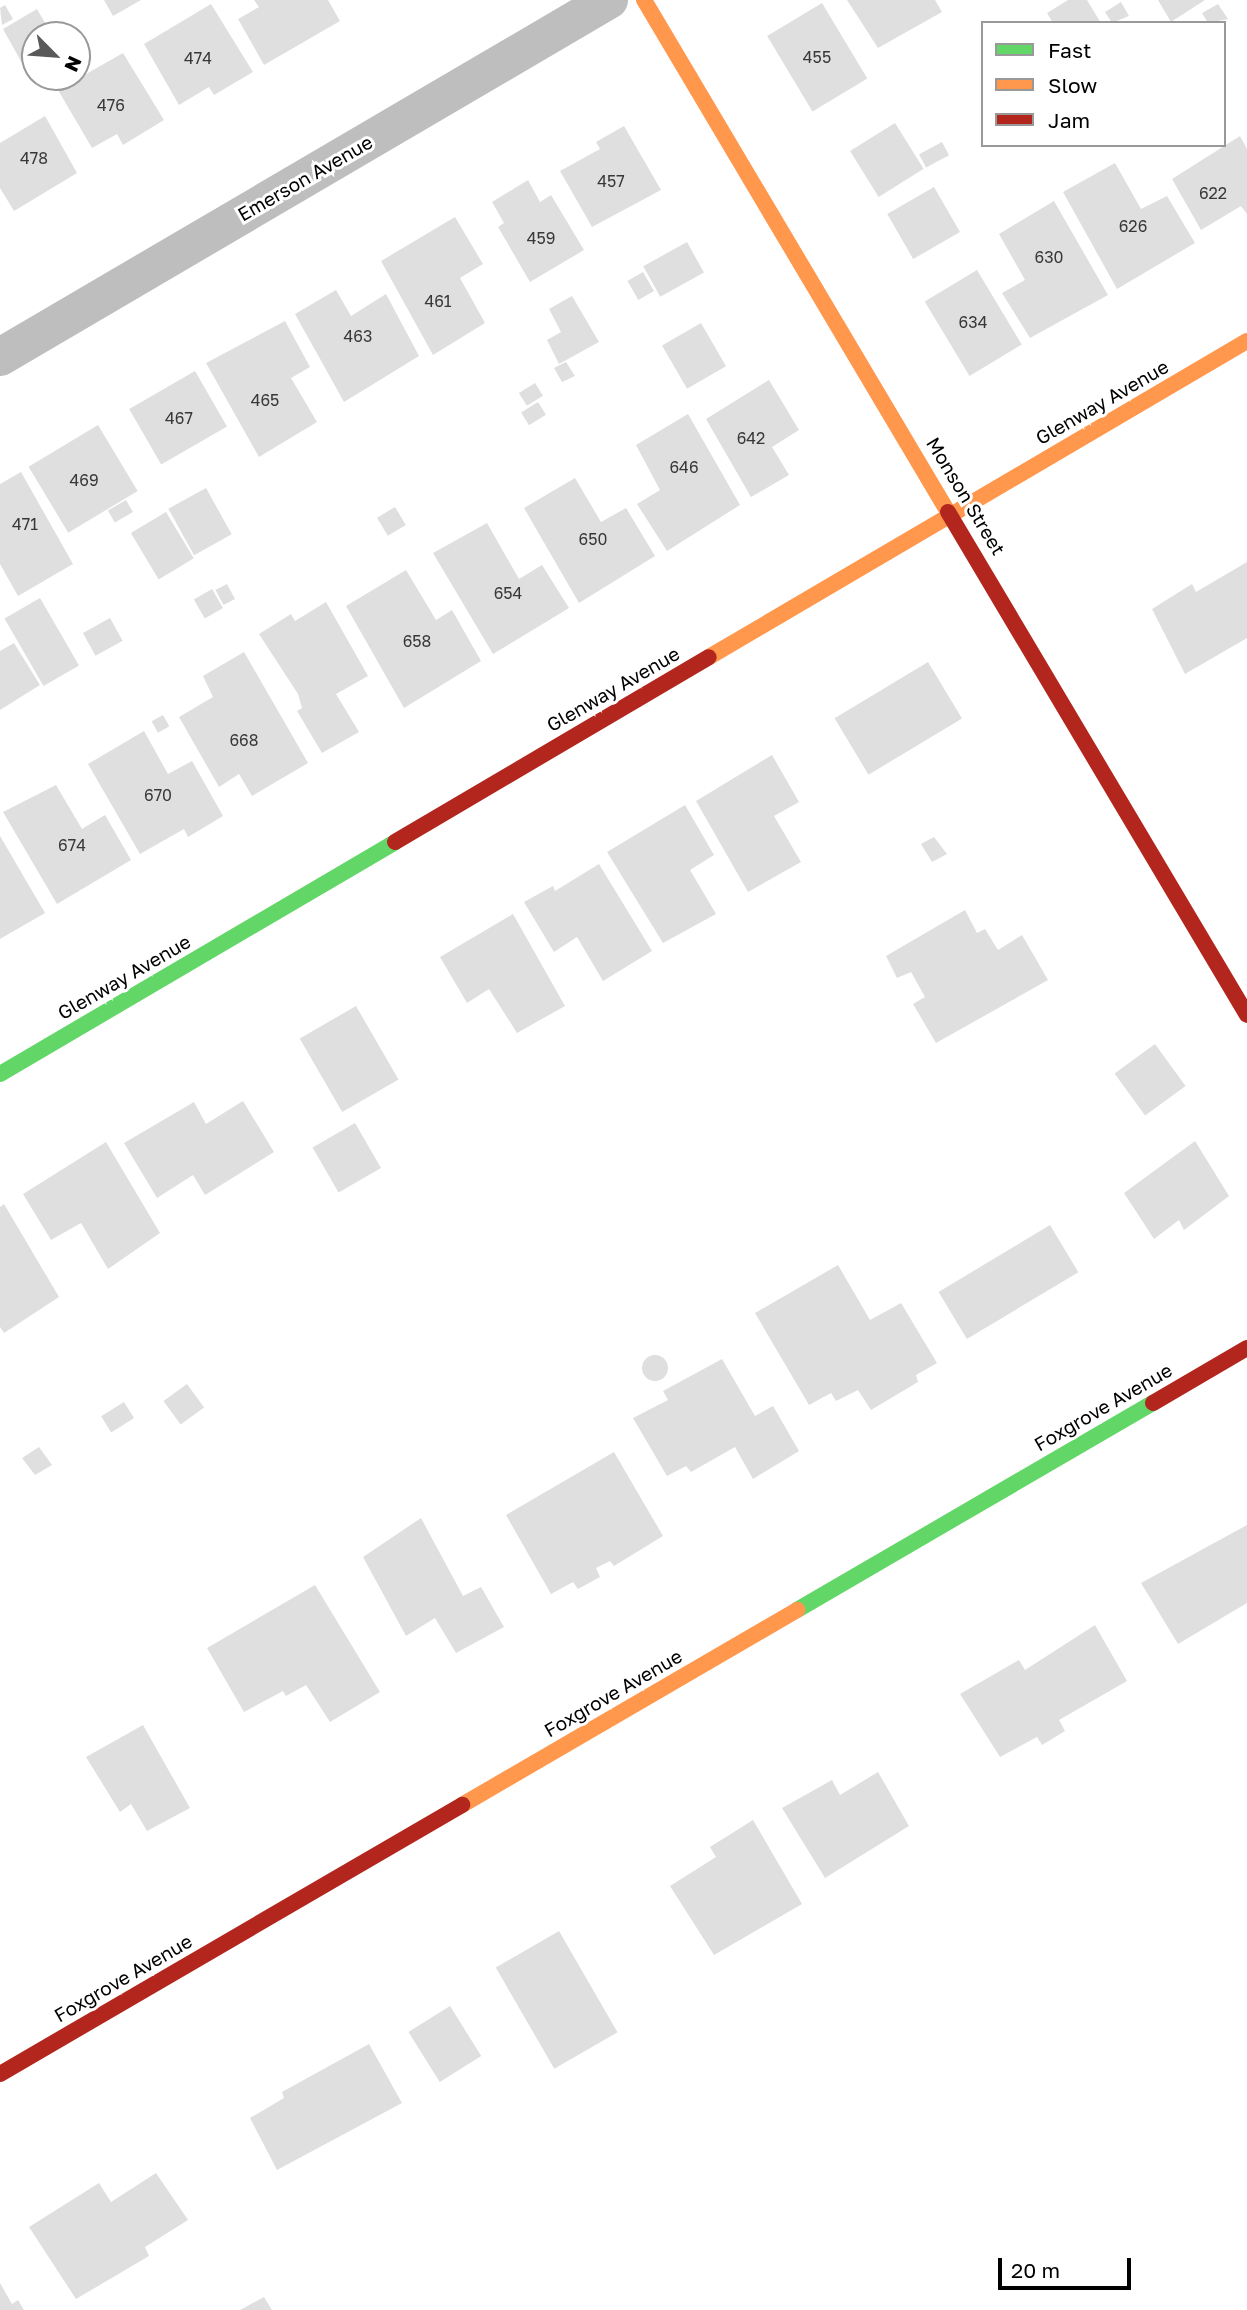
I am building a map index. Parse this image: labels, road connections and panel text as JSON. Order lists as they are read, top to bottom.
{
  "streets": {
    "street": [
      "Emerson Avenue",
      "Glenway Avenue",
      "Monson Street",
      "Foxgrove Avenue"
    ]
  },
  "crossings": [
    ["Glenway Avenue", "Monson Street"]
  ],
  "house_numbers": [
    "455",
    "474",
    "476",
    "478",
    "457",
    "622",
    "626",
    "459",
    "630",
    "461",
    "634",
    "463",
    "465",
    "467",
    "642",
    "646",
    "469",
    "471",
    "650",
    "654",
    "658",
    "668",
    "670",
    "674"
  ],
  "legend": ["Fast", "Slow", "Jam"],
  "scale_bar": "20 m",
  "north": "bottom right"
}
